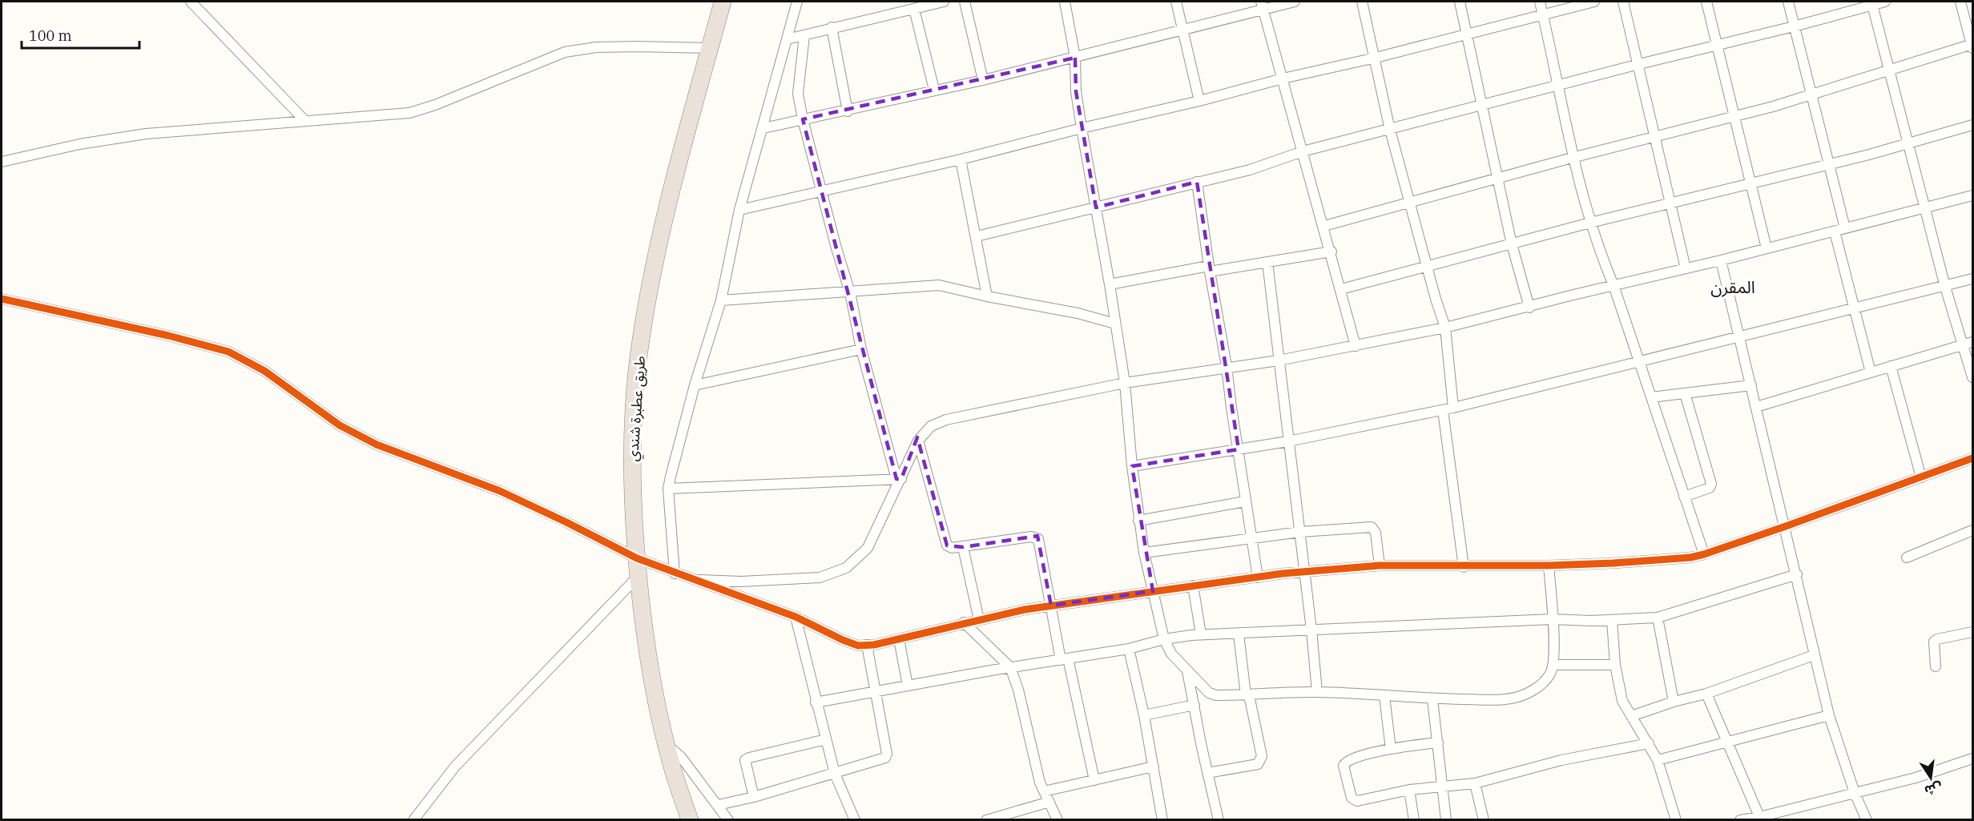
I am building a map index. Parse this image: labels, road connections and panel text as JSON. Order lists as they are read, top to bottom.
{
  "streets": {
    "highway": ["طريق عطبرة شندي"]
  },
  "districts": ["المقرن"],
  "scale_bar": "100 m",
  "north": "bottom"
}
